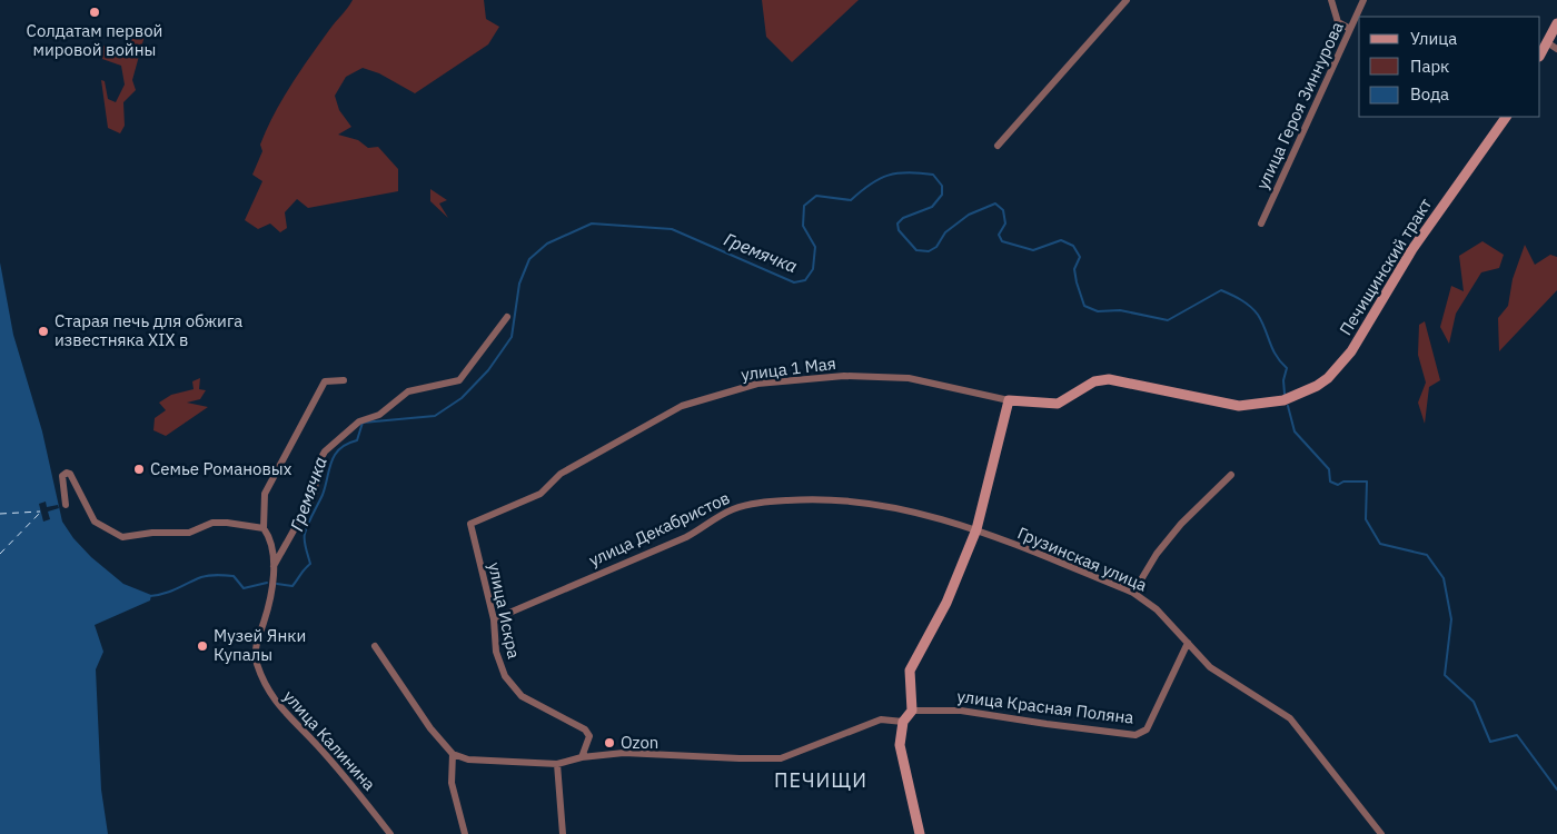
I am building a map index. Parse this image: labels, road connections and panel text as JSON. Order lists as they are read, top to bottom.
{
  "streets": {
    "street": [
      "улица Героя Зиннурова",
      "Печищинский тракт",
      "улица 1 Мая",
      "улица Декабристов",
      "Грузинская улица",
      "улица Искра",
      "улица Красная Поляна",
      "улица Калинина"
    ]
  },
  "crossings": [
    ["Печищинский тракт", "улица 1 Мая"],
    ["улица 1 Мая", "улица Искра"],
    ["улица Декабристов", "Грузинская улица"],
    ["улица Декабристов", "улица Искра"],
    ["Грузинская улица", "улица Красная Поляна"]
  ],
  "districts": ["ПЕЧИЩИ"],
  "water": ["Гремячка"],
  "places": [
    "Солдатам первой мировой войны",
    "Старая печь для обжига известняка XIX в",
    "Семье Романовых",
    "Музей Янки Купалы",
    "Ozon"
  ],
  "legend": ["Улица", "Парк", "Вода"]
}
